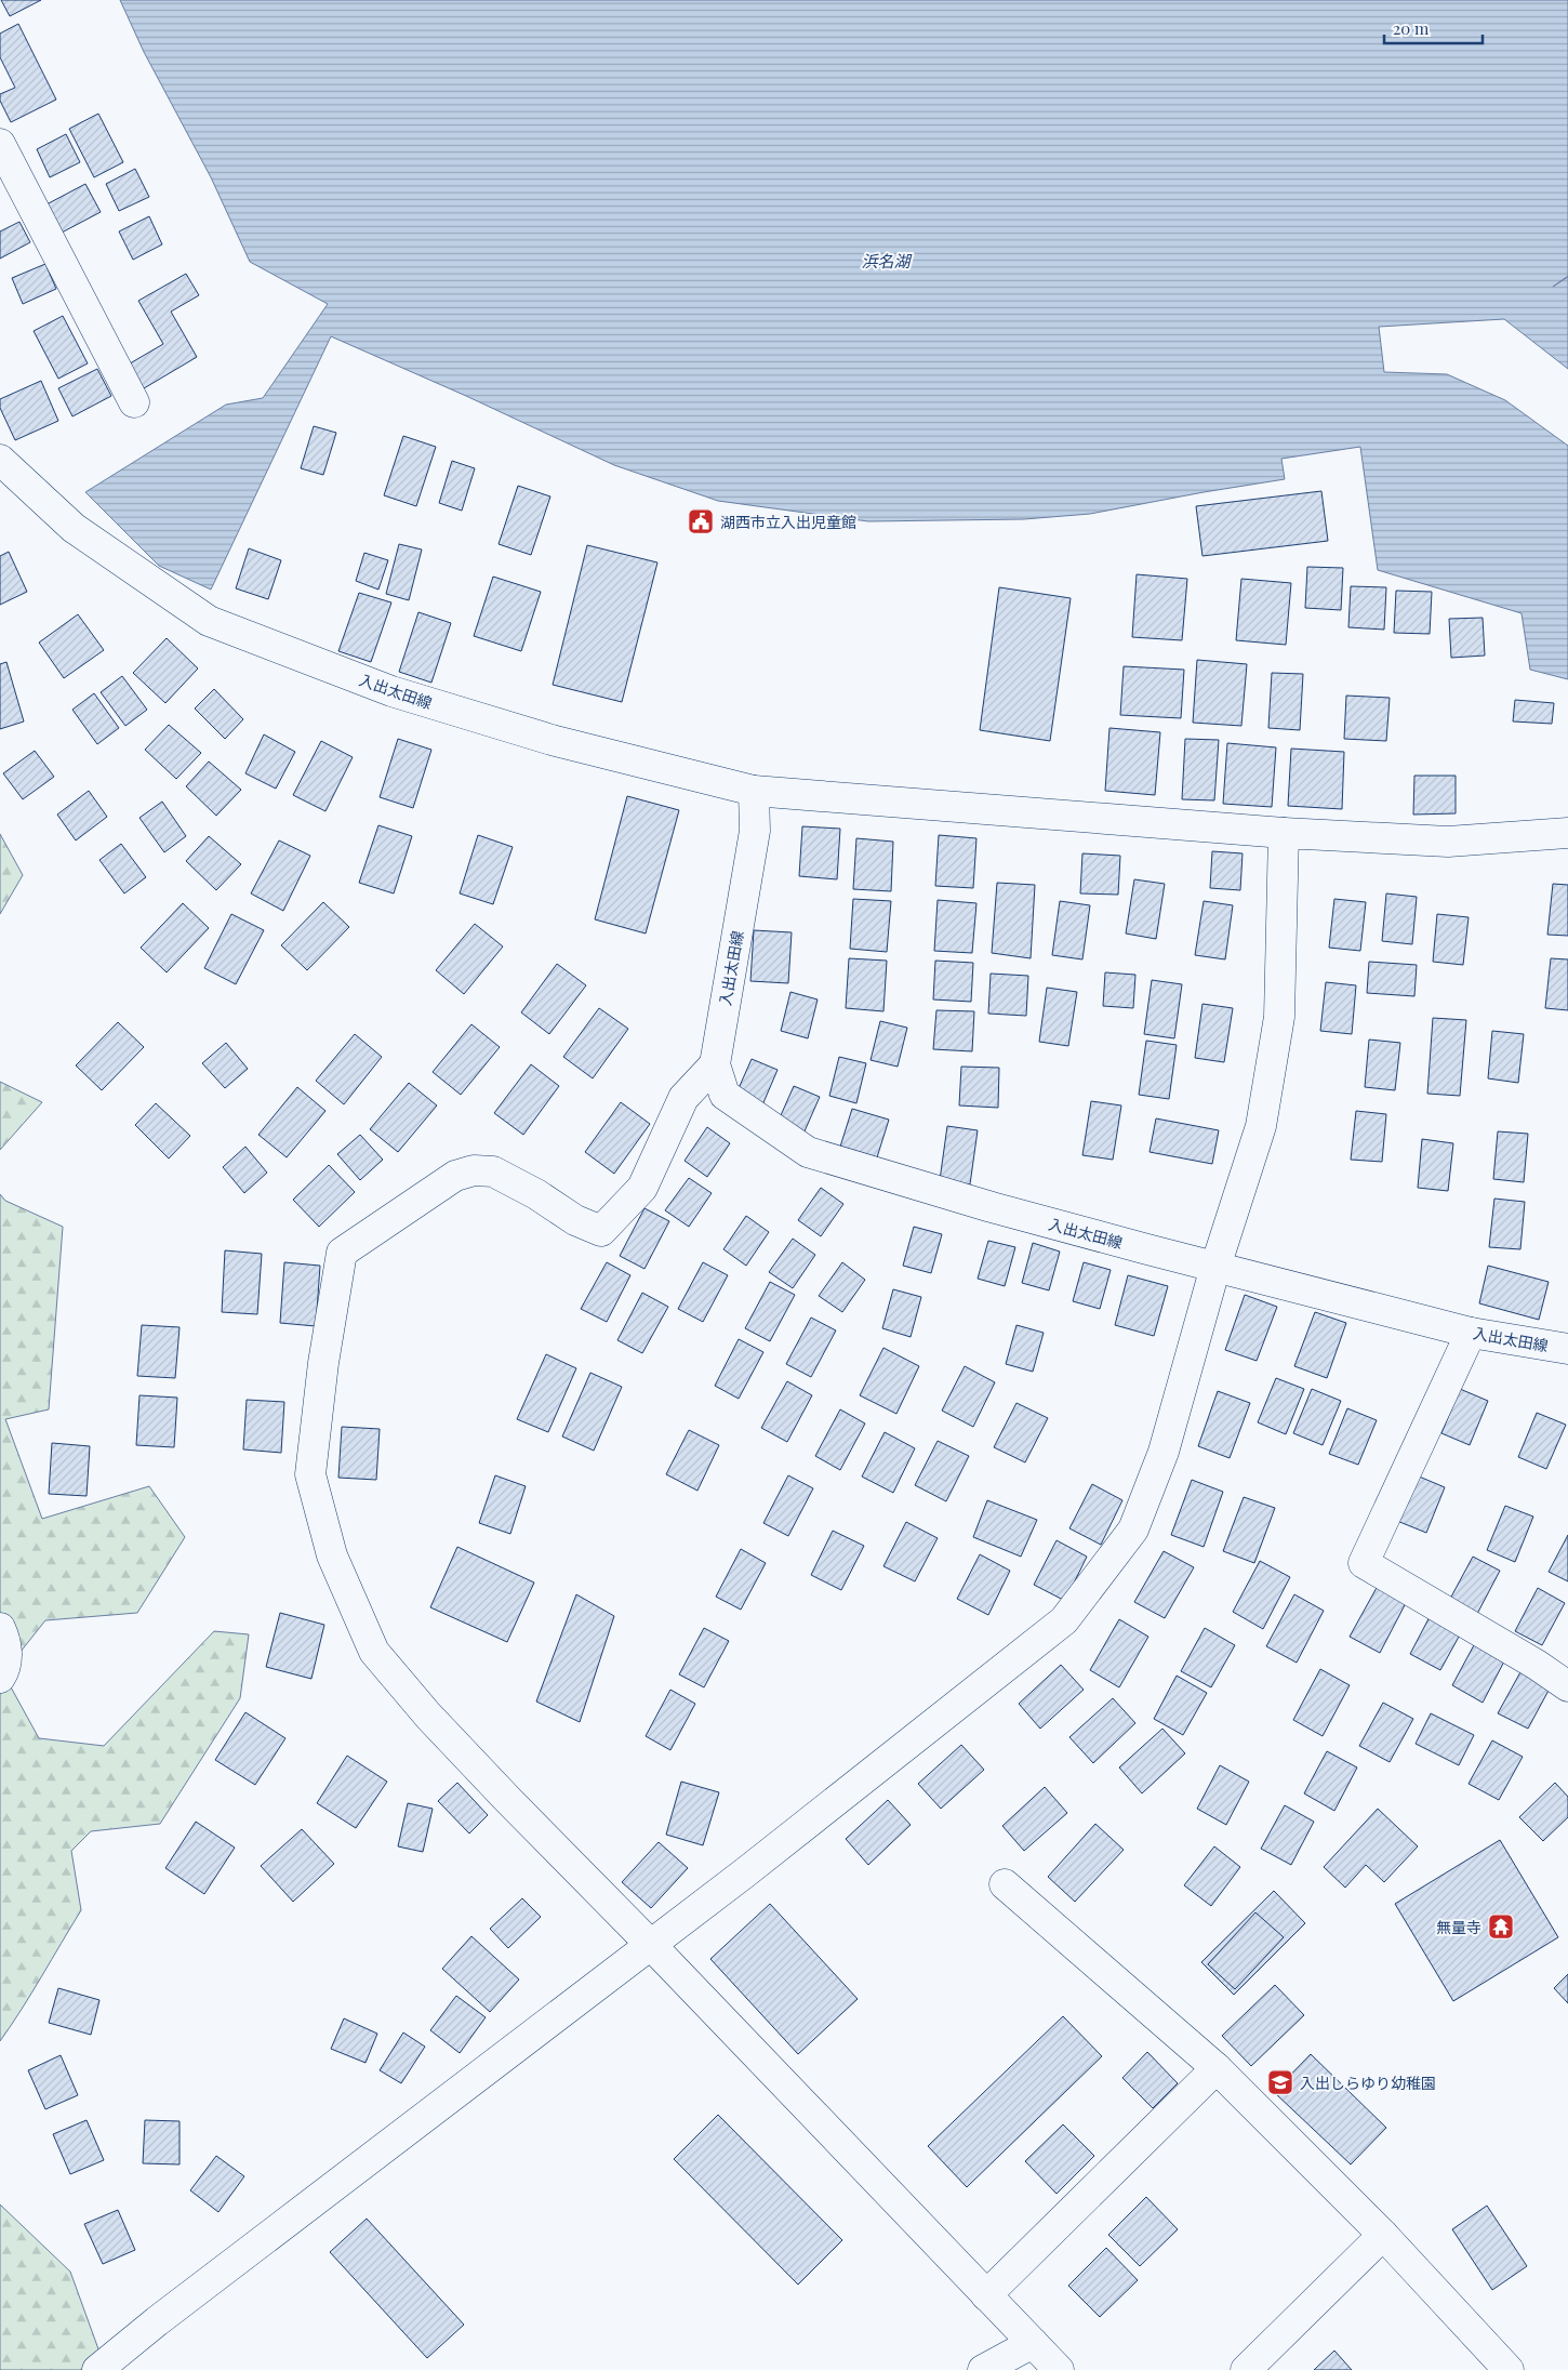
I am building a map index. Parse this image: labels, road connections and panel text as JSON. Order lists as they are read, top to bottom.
{
  "streets": {
    "street": ["入出太田線"]
  },
  "water": ["浜名湖"],
  "places": {
    "public building": ["湖西市立入出児童館"],
    "temple": ["無量寺"],
    "school or university": ["入出しらゆり幼稚園"]
  },
  "scale_bar": "20 m"
}
